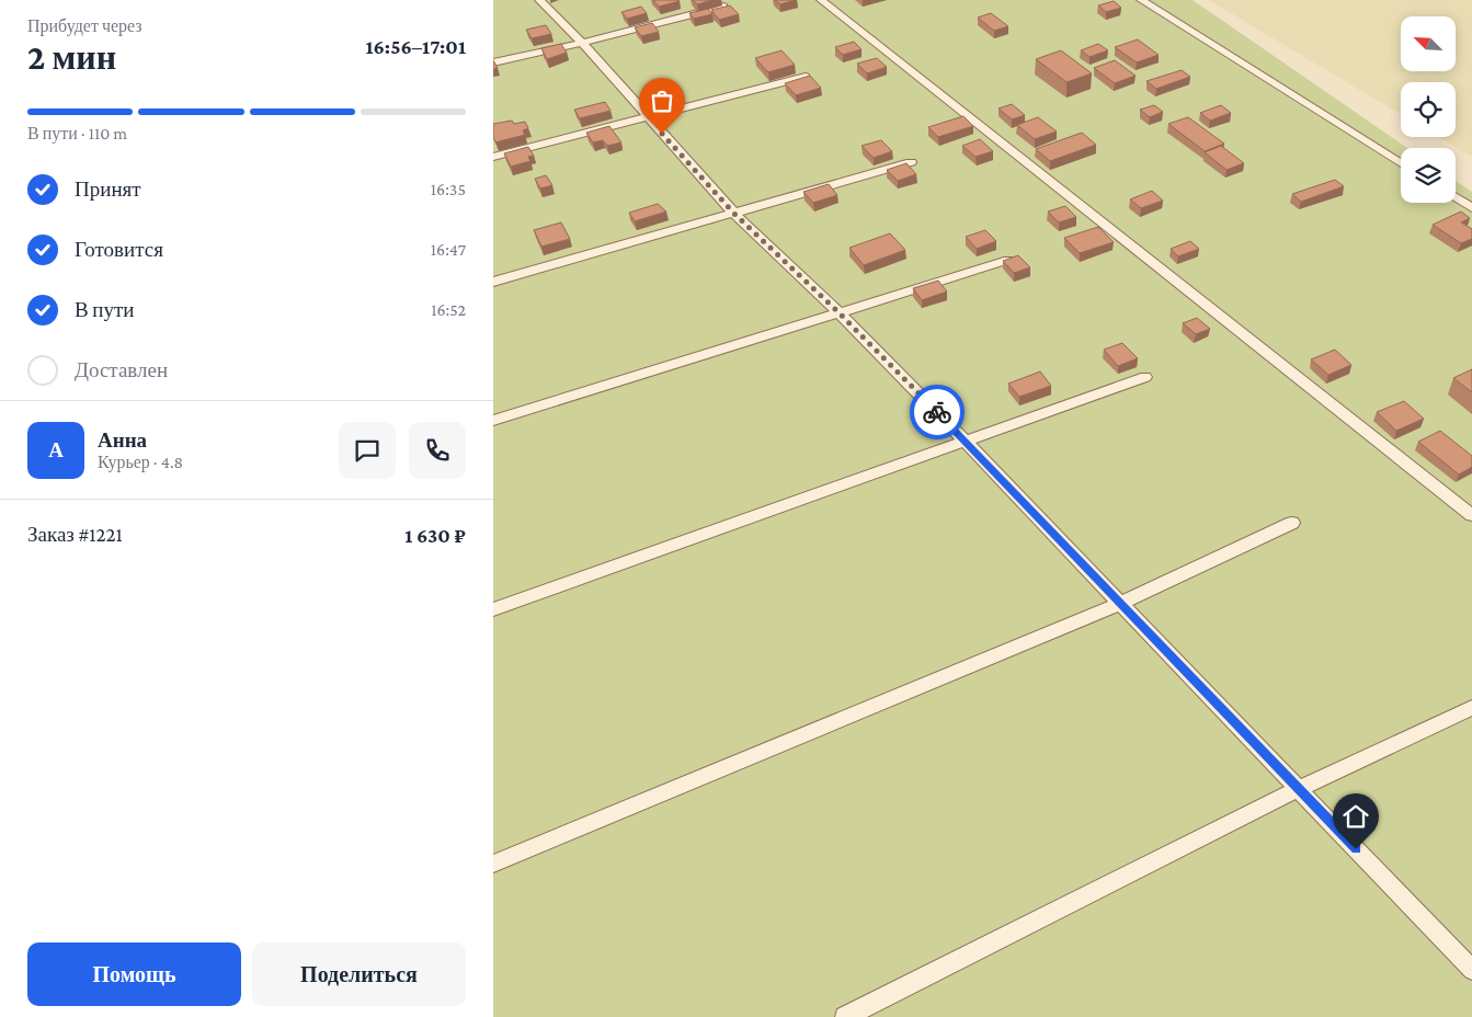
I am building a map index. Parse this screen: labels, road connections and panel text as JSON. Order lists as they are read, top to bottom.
{
  "north": "top left",
  "page": {
    "heading": ["2 мин", "Прибудет через", "16:56–17:01"],
    "panel": [
      "Анна",
      "Курьер · 4.8",
      "Заказ #1221",
      "1 630 ₽"
    ],
    "bar": "В пути · 110 m",
    "list": [
      ["Принят", "16:35"],
      ["Готовится", "16:47"],
      ["В пути", "16:52"],
      "Доставлен"
    ],
    "round": "А",
    "buttons": ["Помощь", "Поделиться"]
  }
}
